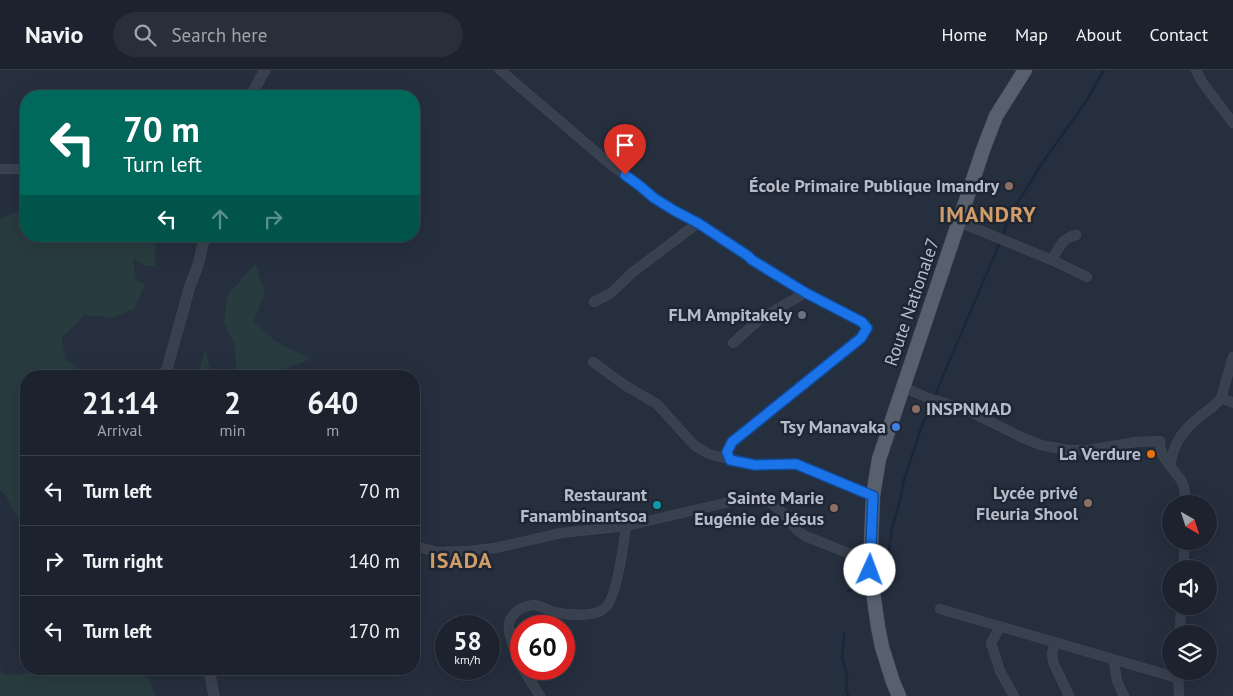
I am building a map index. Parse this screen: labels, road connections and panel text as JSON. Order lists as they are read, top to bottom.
{
  "streets": {
    "main road": ["Route Nationale7"]
  },
  "districts": ["IMANDRY", "ISADA"],
  "places": [
    "École Primaire Publique Imandry",
    "FLM Ampitakely",
    "INSPNMAD",
    "Tsy Manavaka",
    "La Verdure",
    "Lycée privé Fleuria Shool",
    "Restaurant Fanambinantsoa",
    "Sainte Marie Eugénie de Jésus"
  ],
  "north": "bottom right",
  "page": {
    "header": "Navio",
    "search": "Search here",
    "nav": [
      "Home",
      "Map",
      "About",
      "Contact"
    ],
    "turn": ["70 m", "Turn left"],
    "eta": [
      "21:14",
      "Arrival",
      "2",
      "min",
      "640",
      "m"
    ],
    "list": [
      {
        "name": "Turn left",
        "value": "70 m"
      },
      {
        "name": "Turn right",
        "value": "140 m"
      },
      {
        "name": "Turn left",
        "value": "170 m"
      }
    ],
    "speed": "58 km/h",
    "limit": "60"
  }
}
